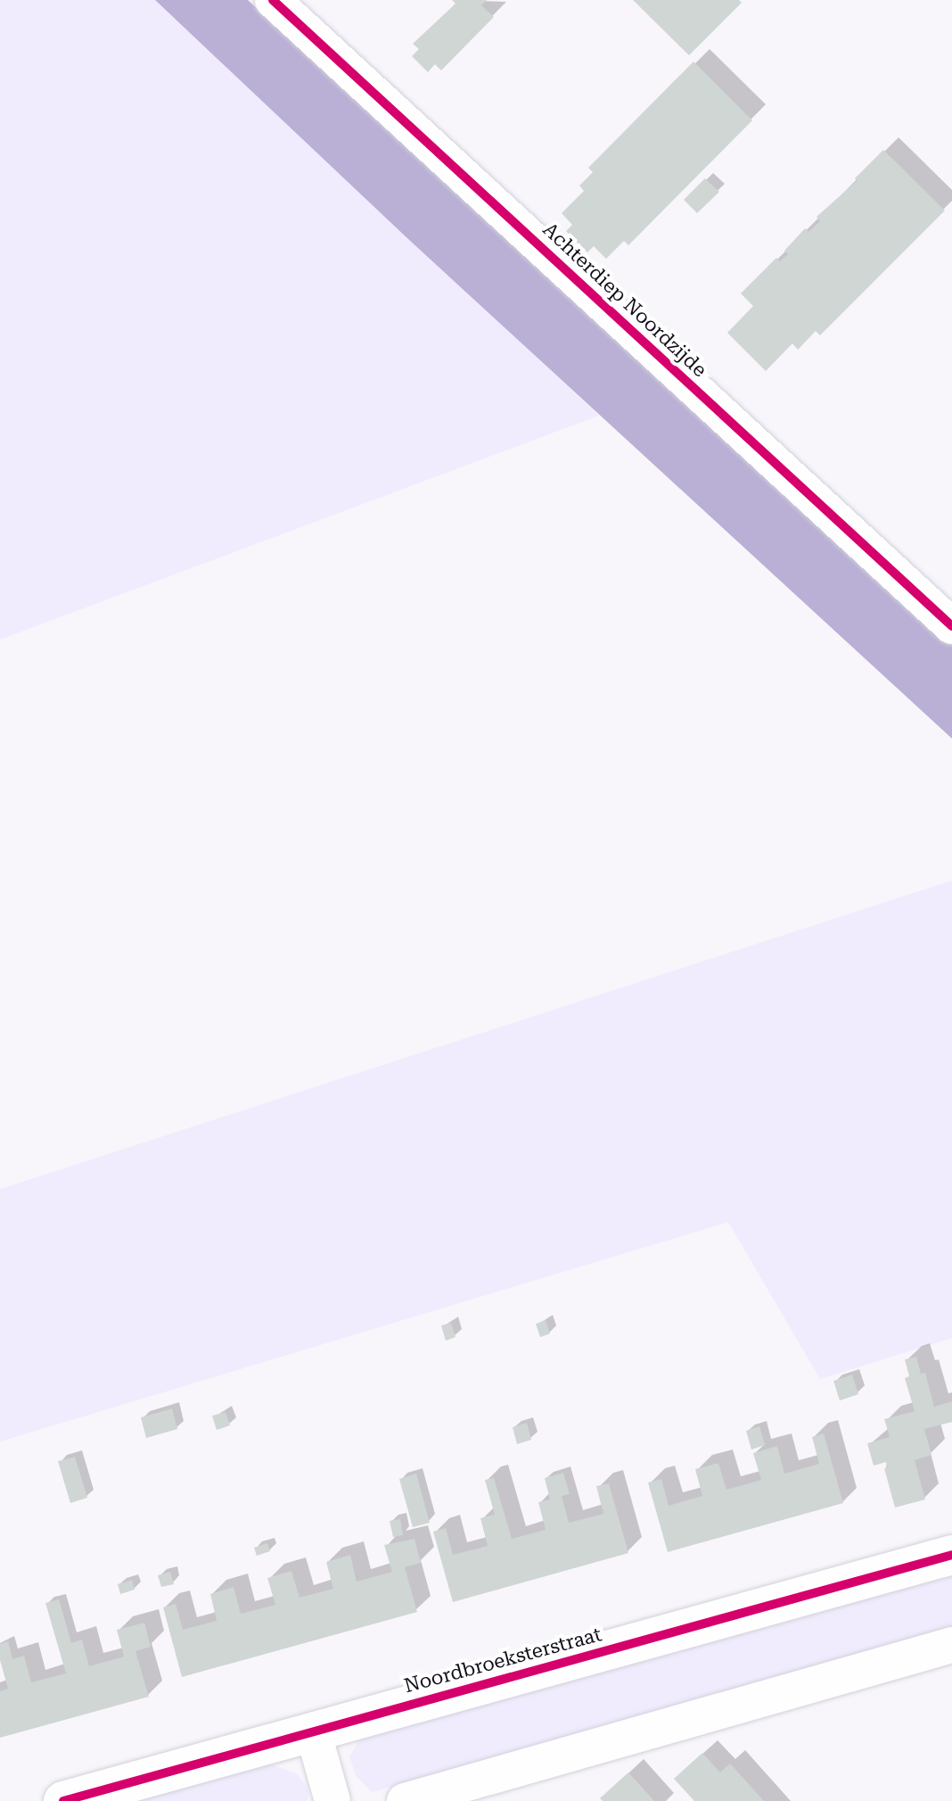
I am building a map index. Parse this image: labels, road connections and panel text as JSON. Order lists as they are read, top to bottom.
{
  "streets": {
    "street": ["Achterdiep Noordzijde", "Noordbroeksterstraat"]
  }
}
